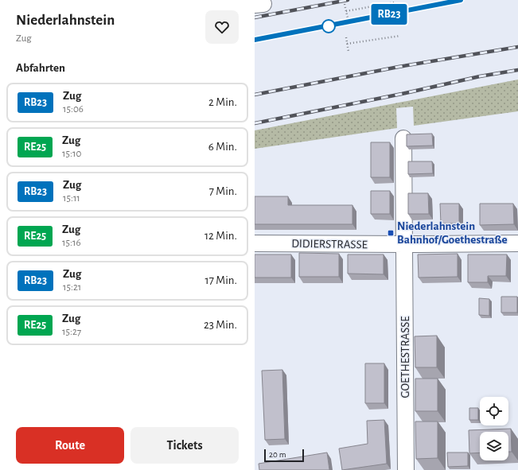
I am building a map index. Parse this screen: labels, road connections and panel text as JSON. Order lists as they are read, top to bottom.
{
  "streets": {
    "street": ["DIDIERSTRASSE", "GOETHESTRASSE"]
  },
  "crossings": [
    ["DIDIERSTRASSE", "GOETHESTRASSE"]
  ],
  "places": {
    "transit": ["Niederlahnstein Bahnhof/Goethestraße"]
  },
  "scale_bar": "20 m",
  "page": {
    "heading": [
      ["Niederlahnstein", "Zug"],
      "Abfahrten"
    ],
    "on_map": "RB23",
    "list": [
      {
        "mark": "RB23",
        "name": "Zug",
        "note": "15:06",
        "value": "2 Min."
      },
      {
        "mark": "RE25",
        "name": "Zug",
        "note": "15:10",
        "value": "6 Min."
      },
      {
        "mark": "RB23",
        "name": "Zug",
        "note": "15:11",
        "value": "7 Min."
      },
      {
        "mark": "RE25",
        "name": "Zug",
        "note": "15:16",
        "value": "12 Min."
      },
      {
        "mark": "RB23",
        "name": "Zug",
        "note": "15:21",
        "value": "17 Min."
      },
      {
        "mark": "RE25",
        "name": "Zug",
        "note": "15:27",
        "value": "23 Min."
      }
    ],
    "buttons": ["Route", "Tickets"],
    "scale": "20 m"
  }
}
